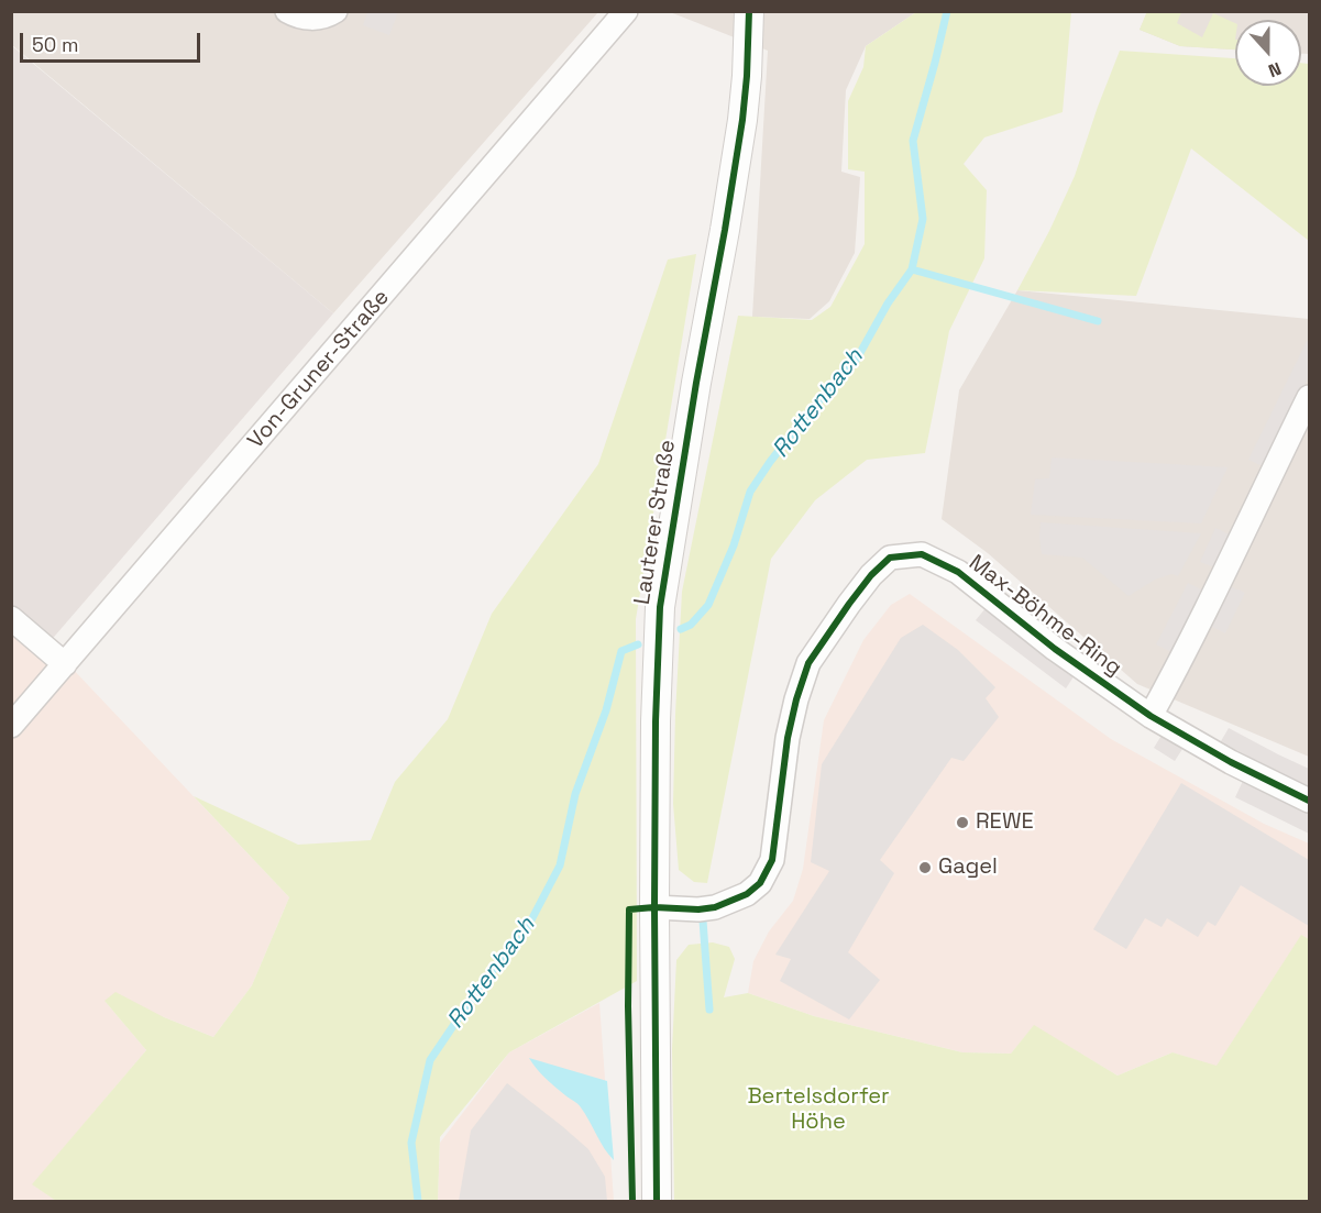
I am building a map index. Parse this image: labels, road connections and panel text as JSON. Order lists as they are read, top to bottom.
{
  "streets": {
    "street": ["Von-Gruner-Straße", "Lauterer Straße", "Max-Böhme-Ring"]
  },
  "crossings": [
    ["Lauterer Straße", "Max-Böhme-Ring"]
  ],
  "water": ["Rottenbach"],
  "parks": ["Bertelsdorfer Höhe"],
  "places": ["REWE", "Gagel"],
  "scale_bar": "50 m",
  "north": "bottom"
}
